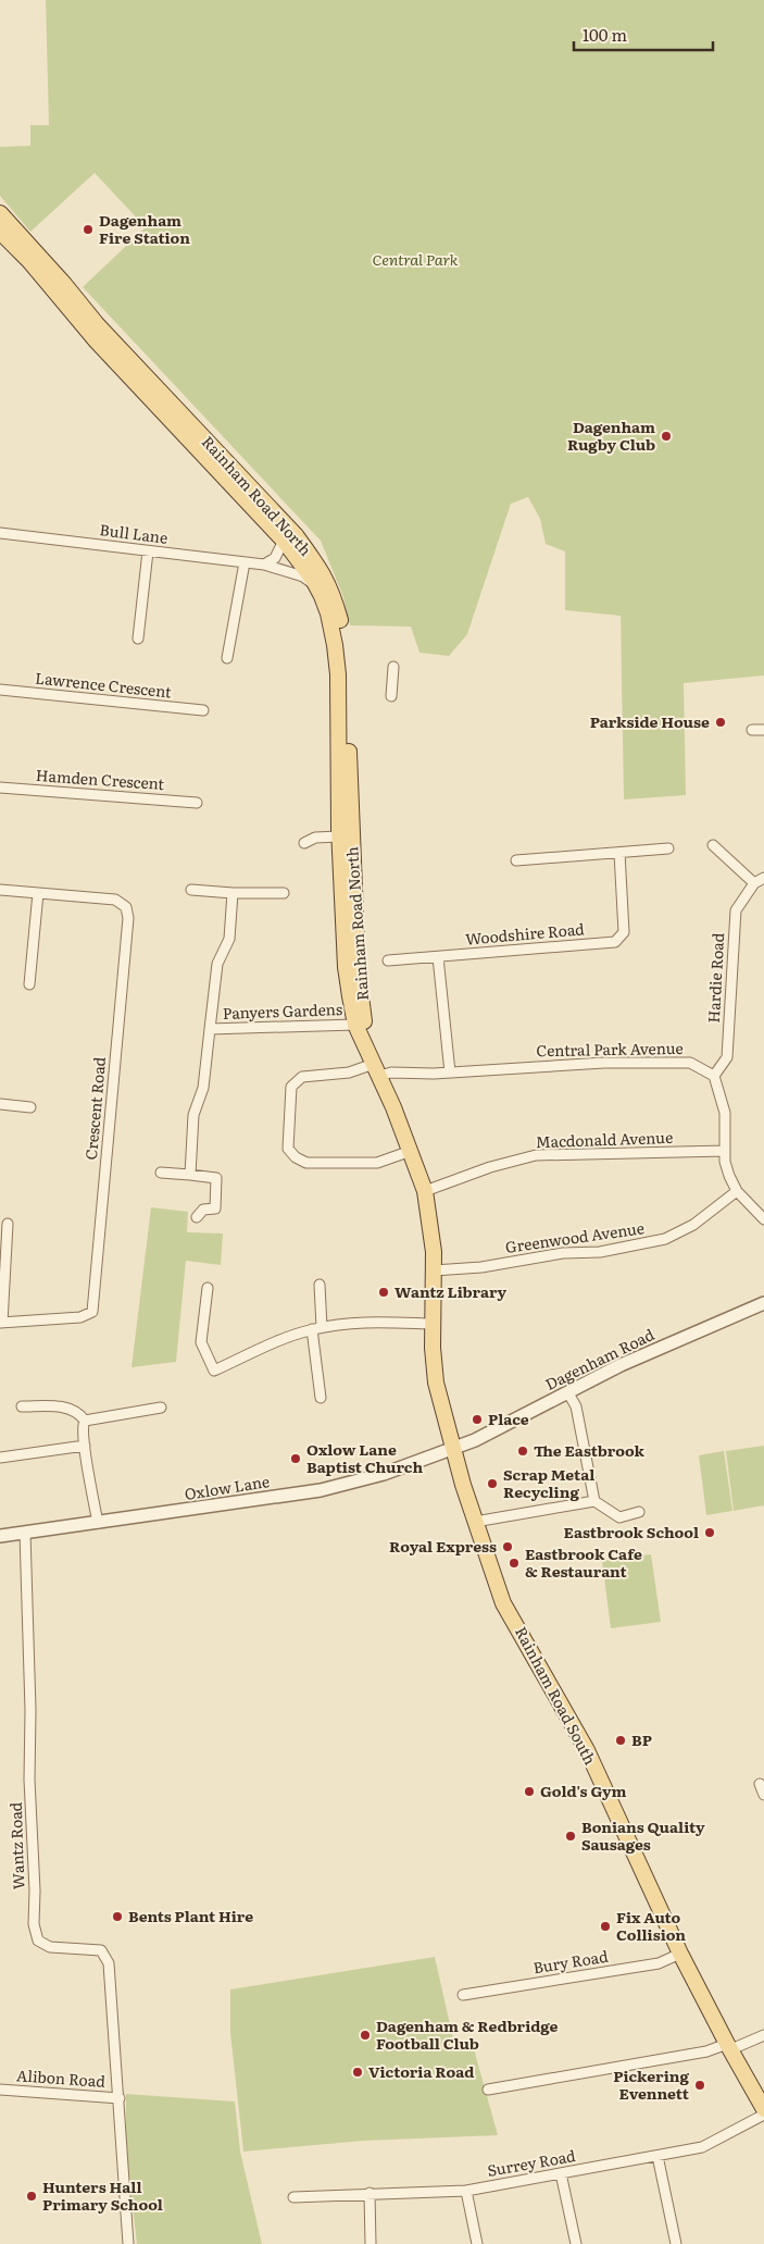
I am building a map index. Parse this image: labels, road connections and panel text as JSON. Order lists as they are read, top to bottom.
{
  "streets": {
    "main road": ["Rainham Road North", "Rainham Road South"],
    "street": [
      "Bull Lane",
      "Lawrence Crescent",
      "Hamden Crescent",
      "Woodshire Road",
      "Hardie Road",
      "Panyers Gardens",
      "Central Park Avenue",
      "Crescent Road",
      "Macdonald Avenue",
      "Greenwood Avenue",
      "Dagenham Road",
      "Oxlow Lane",
      "Wantz Road",
      "Bury Road",
      "Alibon Road",
      "Surrey Road"
    ]
  },
  "crossings": [
    ["Rainham Road North", "Bull Lane"],
    ["Rainham Road North", "Panyers Gardens"],
    ["Rainham Road North", "Central Park Avenue"],
    ["Rainham Road North", "Macdonald Avenue"],
    ["Rainham Road North", "Greenwood Avenue"],
    ["Rainham Road North", "Dagenham Road"],
    ["Rainham Road North", "Oxlow Lane"],
    ["Rainham Road North", "Rainham Road South"],
    ["Hardie Road", "Central Park Avenue"],
    ["Dagenham Road", "Oxlow Lane"],
    ["Dagenham Road", "Rainham Road South"],
    ["Oxlow Lane", "Rainham Road South"],
    ["Oxlow Lane", "Wantz Road"],
    ["Rainham Road South", "Bury Road"],
    ["Wantz Road", "Alibon Road"]
  ],
  "parks": ["Central Park"],
  "places": [
    "Dagenham Fire Station",
    "Dagenham Rugby Club",
    "Parkside House",
    "Wantz Library",
    "Place",
    "The Eastbrook",
    "Oxlow Lane Baptist Church",
    "Scrap Metal Recycling",
    "Eastbrook School",
    "Royal Express",
    "Eastbrook Cafe & Restaurant",
    "BP",
    "Gold's Gym",
    "Bonians Quality Sausages",
    "Bents Plant Hire",
    "Fix Auto Collision",
    "Dagenham & Redbridge Football Club",
    "Victoria Road",
    "Pickering Evennett",
    "Hunters Hall Primary School"
  ],
  "scale_bar": "100 m"
}
